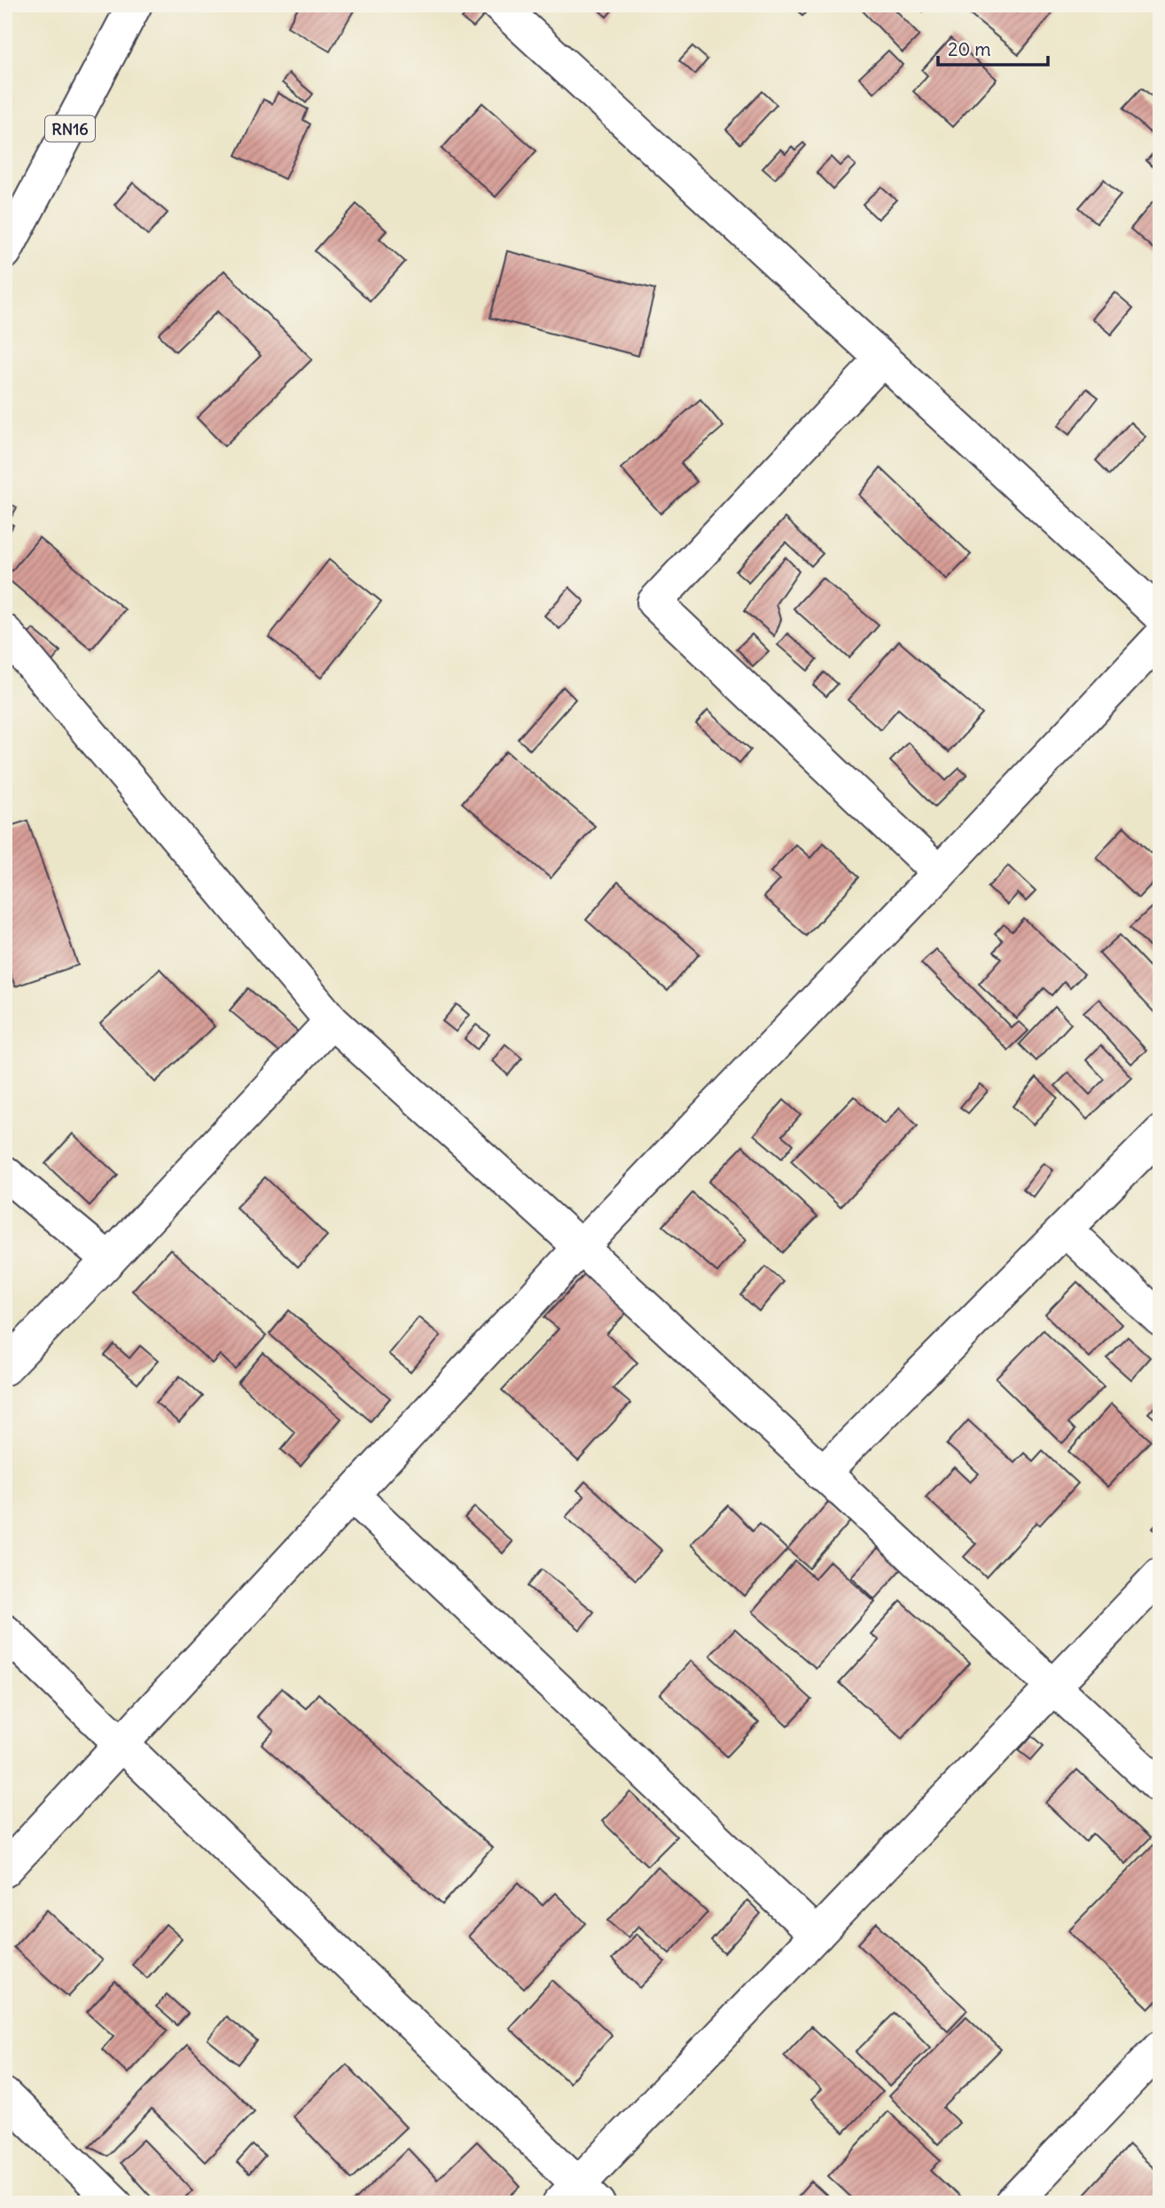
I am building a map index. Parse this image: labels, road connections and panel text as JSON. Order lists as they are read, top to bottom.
{
  "streets": {
    "street": ["RN16"]
  },
  "scale_bar": "20 m"
}
